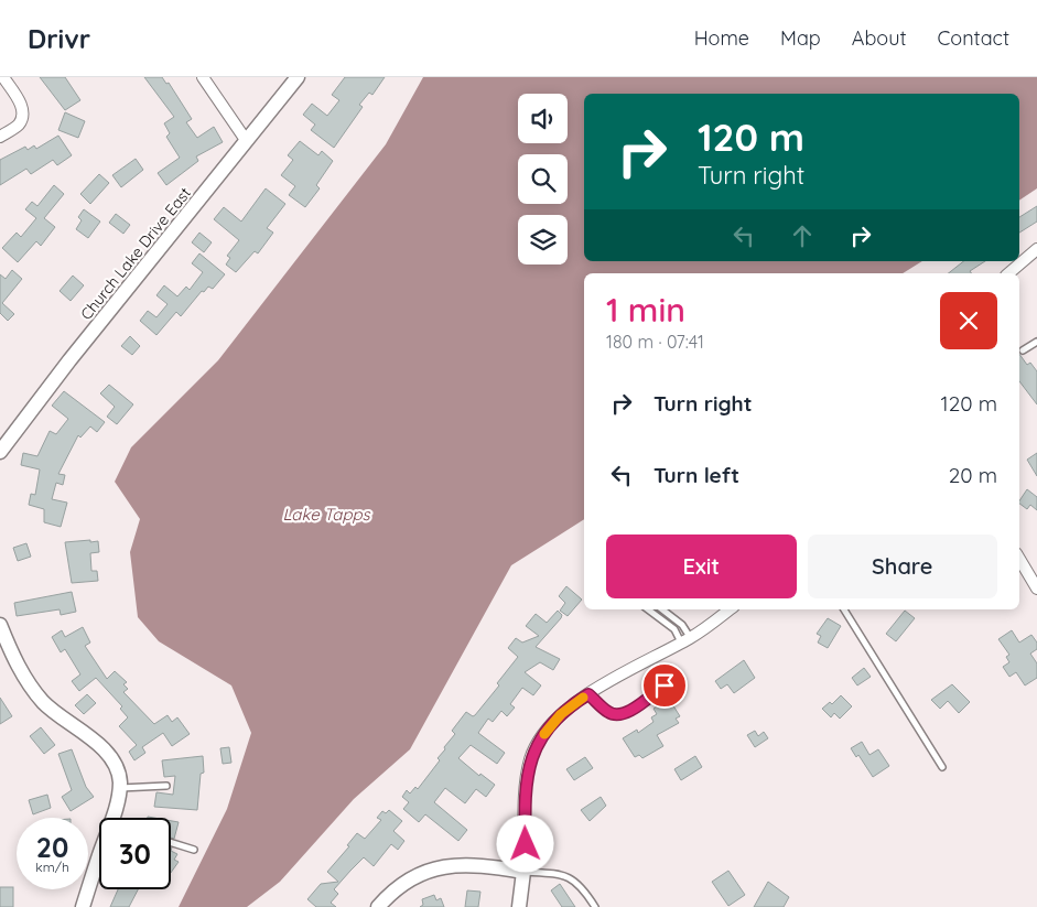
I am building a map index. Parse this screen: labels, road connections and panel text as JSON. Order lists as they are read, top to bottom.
{
  "streets": {
    "street": ["Church Lake Drive East"]
  },
  "water": ["Lake Tapps"],
  "page": {
    "header": "Drivr",
    "nav": [
      "Home",
      "Map",
      "About",
      "Contact"
    ],
    "turn": ["120 m", "Turn right"],
    "heading": ["1 min", "180 m · 07:41"],
    "list": [
      {
        "name": "Turn right",
        "value": "120 m"
      },
      {
        "name": "Turn left",
        "value": "20 m"
      }
    ],
    "buttons": ["Exit", "Share"],
    "speed": "20 km/h",
    "limit": "30"
  }
}
